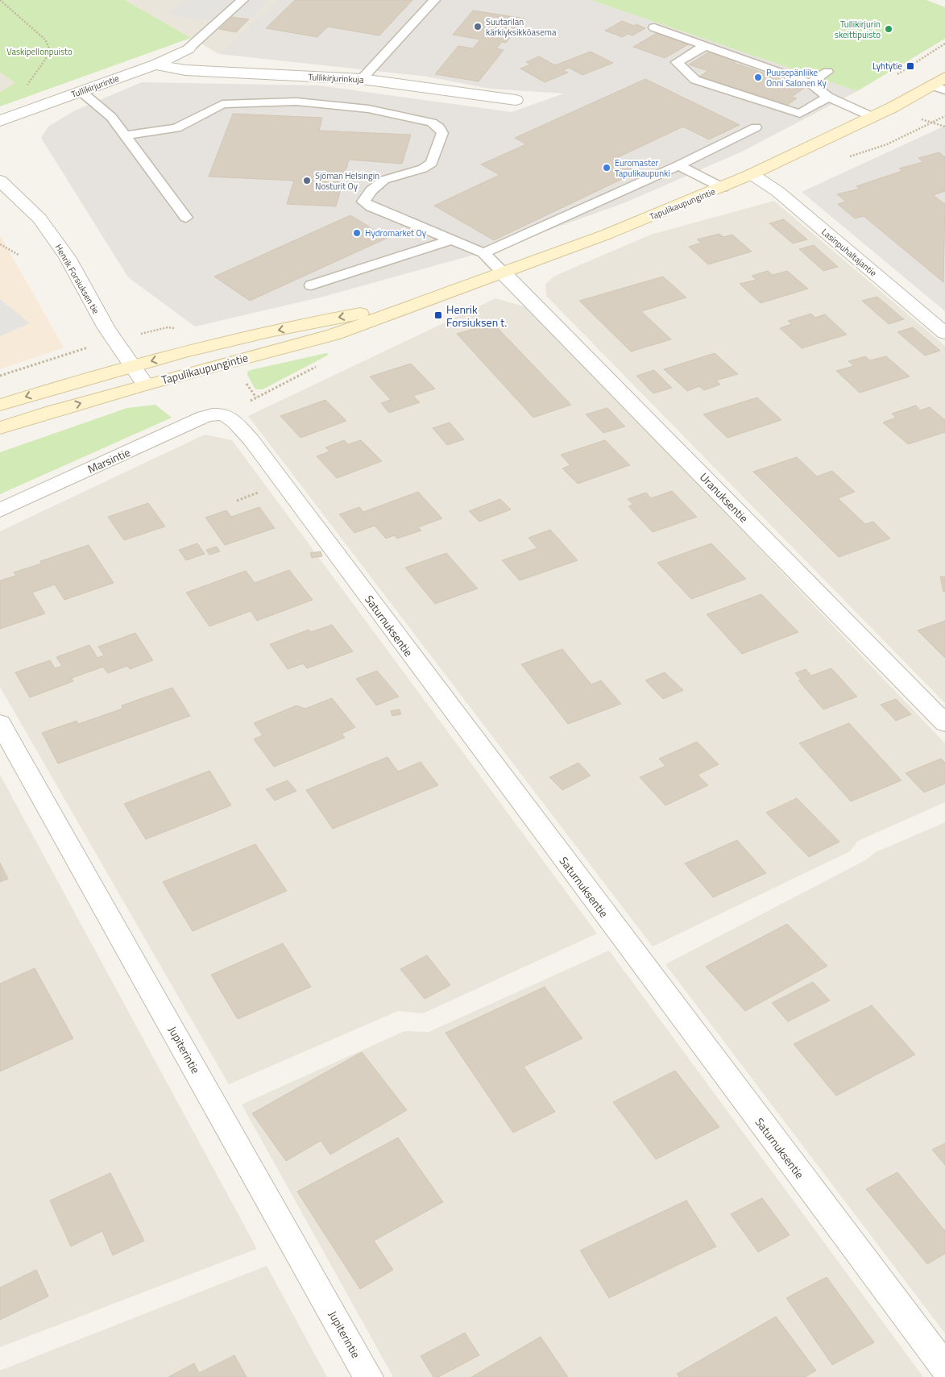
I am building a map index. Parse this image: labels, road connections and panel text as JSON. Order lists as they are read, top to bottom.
{
  "streets": {
    "main road": ["Tapulikaupungintie"],
    "street": [
      "Tullikirjurinkuja",
      "Tullikirjurintie",
      "Lasinpuhaltajantie",
      "Henrik Forsiuksen tie",
      "Marsintie",
      "Uranuksentie",
      "Saturnuksentie",
      "Jupiterintie"
    ]
  },
  "crossings": [
    ["Tullikirjurinkuja", "Tullikirjurintie"],
    ["Tapulikaupungintie", "Lasinpuhaltajantie"],
    ["Tapulikaupungintie", "Henrik Forsiuksen tie"],
    ["Tapulikaupungintie", "Uranuksentie"],
    ["Marsintie", "Saturnuksentie"]
  ],
  "parks": ["Vaskipellonpuisto"],
  "places": {
    "other": [
      "Suutarilan kärkiyksikköasema",
      "Tullikirjurin skeittipuisto",
      "Puusepänliike Onni Salonen Ky",
      "Euromaster Tapulikaupunki",
      "Sjöman Helsingin Nosturit Oy",
      "Hydromarket Oy"
    ],
    "transit": ["Lyhtytie", "Henrik Forsiuksen t."]
  }
}
